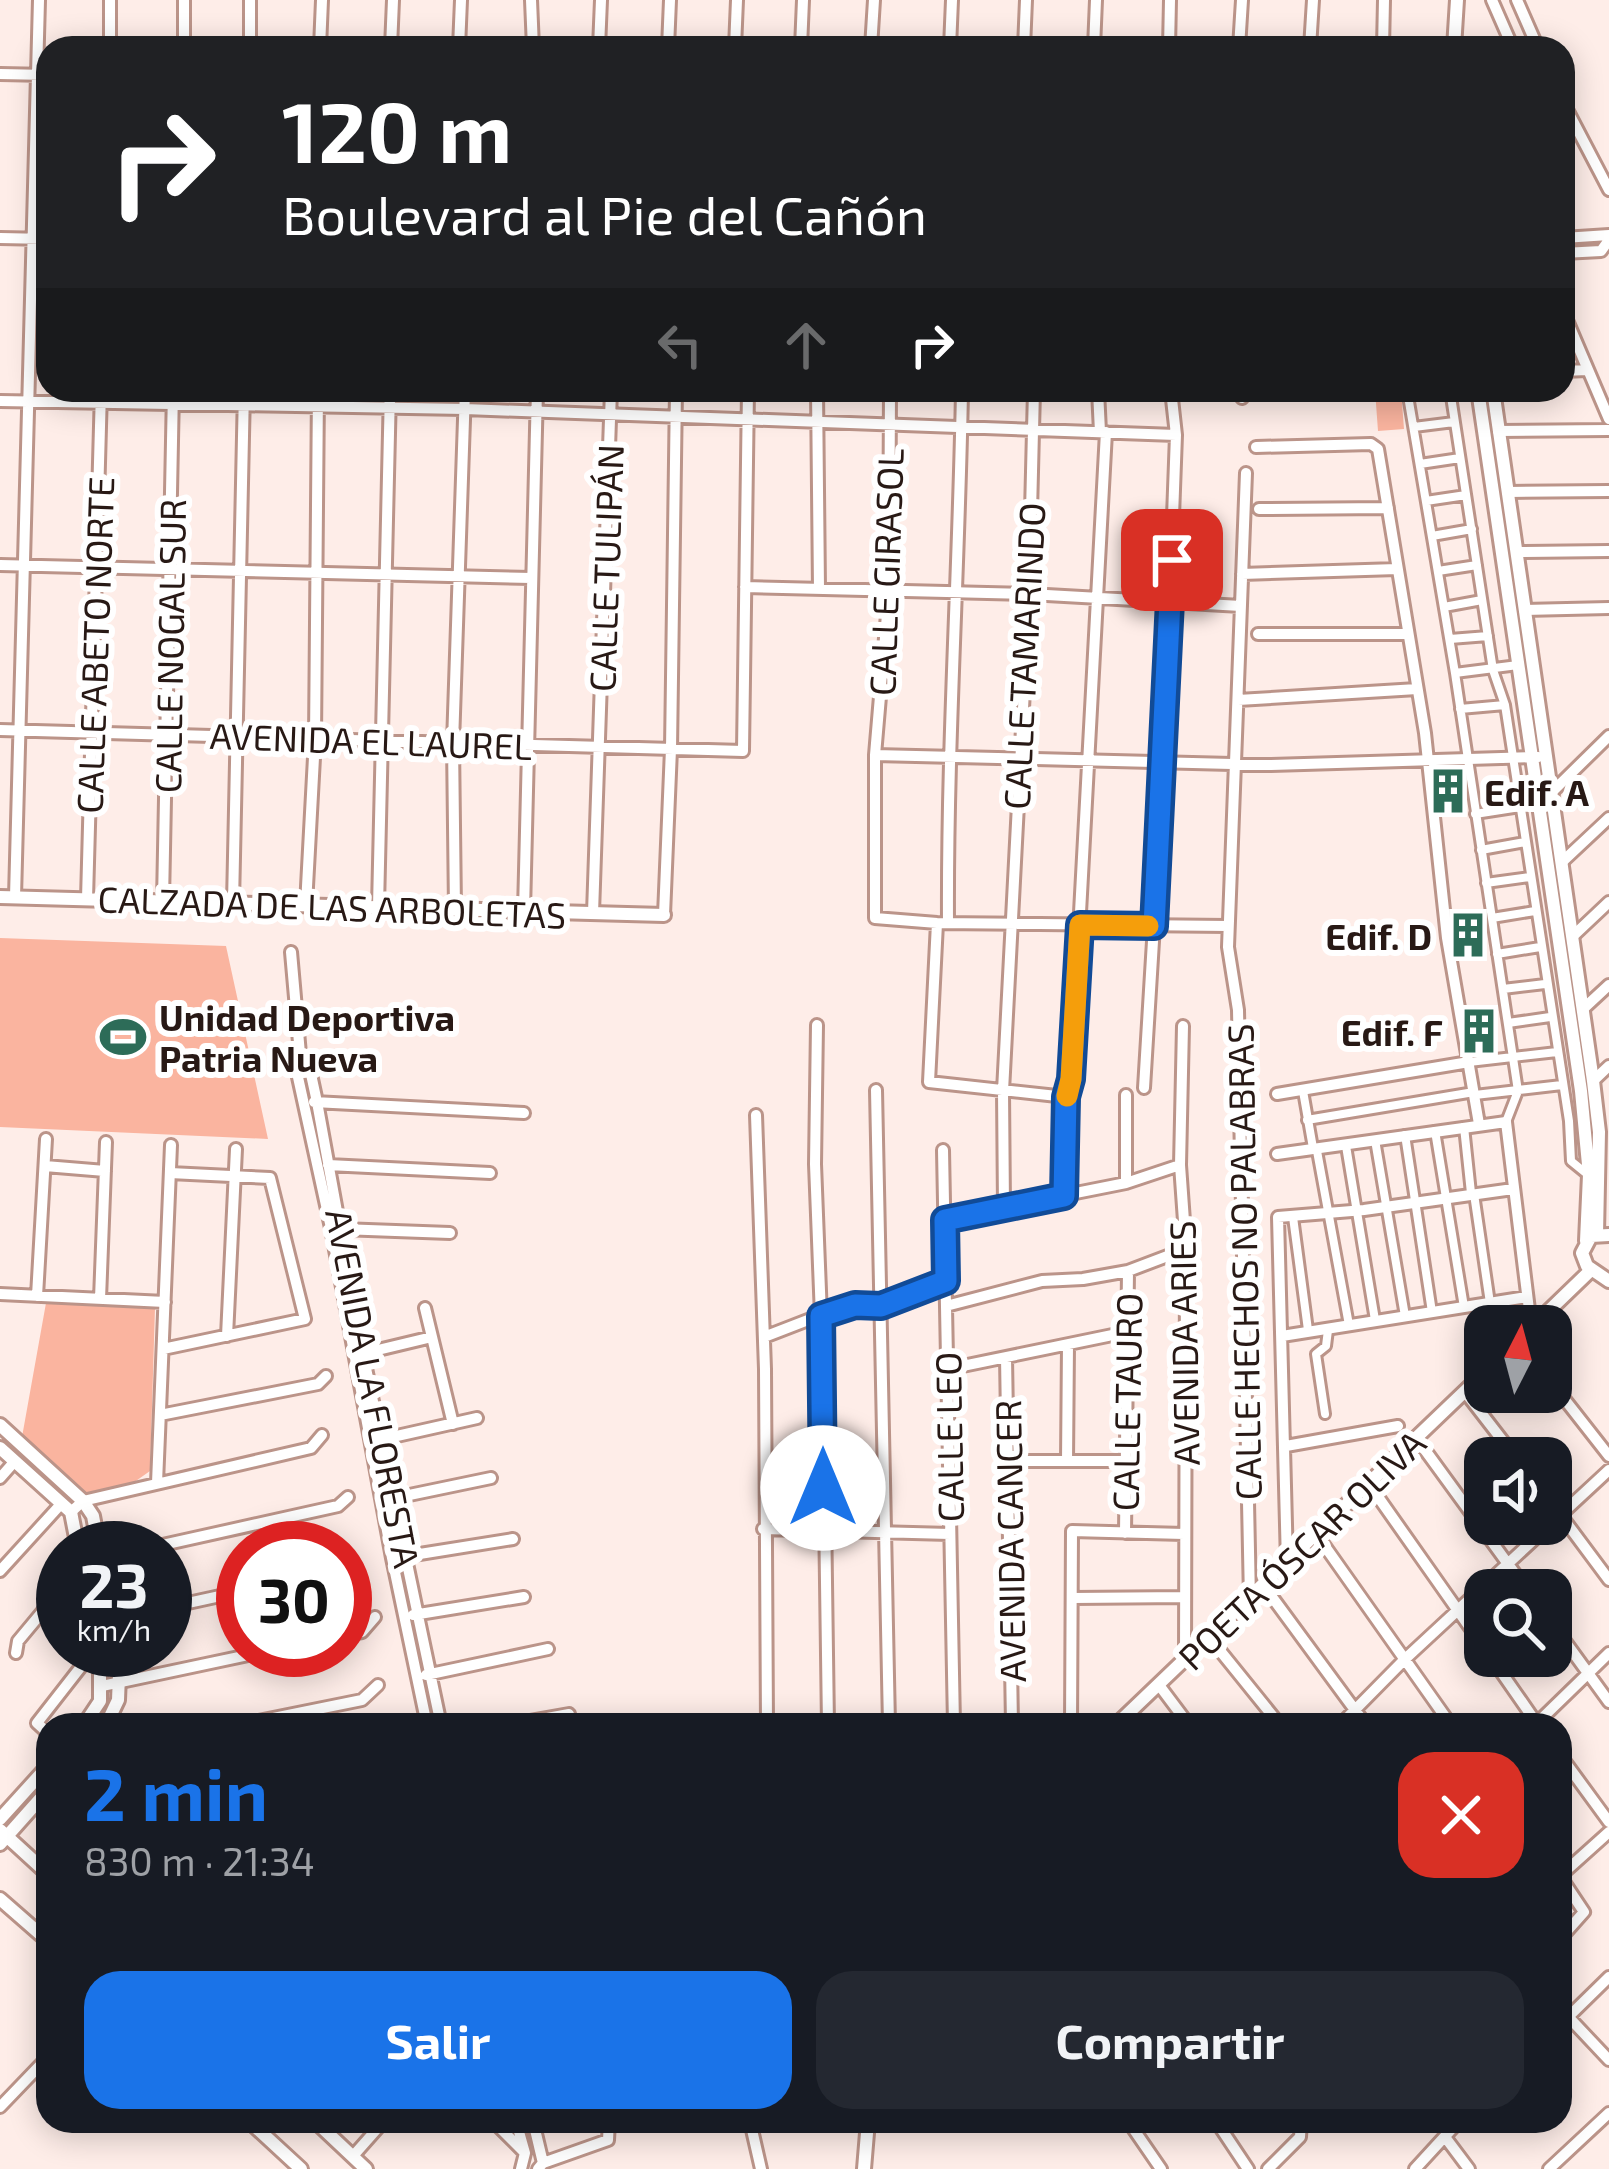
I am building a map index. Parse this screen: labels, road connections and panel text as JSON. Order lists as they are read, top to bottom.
{
  "streets": {
    "street": [
      "CALLE TULIPÁN",
      "CALLE GIRASOL",
      "CALLE ABETO NORTE",
      "CALLE NOGAL SUR",
      "CALLE TAMARINDO",
      "AVENIDA EL LAUREL",
      "CALZADA DE LAS ARBOLETAS",
      "CALLE HECHOS NO PALABRAS",
      "AVENIDA ARIES",
      "AVENIDA LA FLORESTA",
      "CALLE TAURO",
      "CALLE LEO",
      "AVENIDA CANCER",
      "POETA ÓSCAR OLIVA"
    ]
  },
  "crossings": [
    ["CALLE TULIPÁN", "AVENIDA EL LAUREL"],
    ["CALLE TULIPÁN", "CALZADA DE LAS ARBOLETAS"],
    ["CALLE ABETO NORTE", "AVENIDA EL LAUREL"],
    ["CALLE ABETO NORTE", "CALZADA DE LAS ARBOLETAS"],
    ["CALLE NOGAL SUR", "AVENIDA EL LAUREL"],
    ["CALLE NOGAL SUR", "CALZADA DE LAS ARBOLETAS"],
    ["CALLE HECHOS NO PALABRAS", "POETA ÓSCAR OLIVA"],
    ["AVENIDA ARIES", "POETA ÓSCAR OLIVA"]
  ],
  "places": {
    "building": ["Edif. A", "Edif. D", "Edif. F"],
    "sports": ["Unidad Deportiva Patria Nueva"]
  },
  "north": "top",
  "page": {
    "turn": ["120 m", "Boulevard al Pie del Cañón"],
    "speed": "23 km/h",
    "limit": "30",
    "heading": ["2 min", "830 m · 21:34"],
    "buttons": ["Salir", "Compartir"]
  }
}
